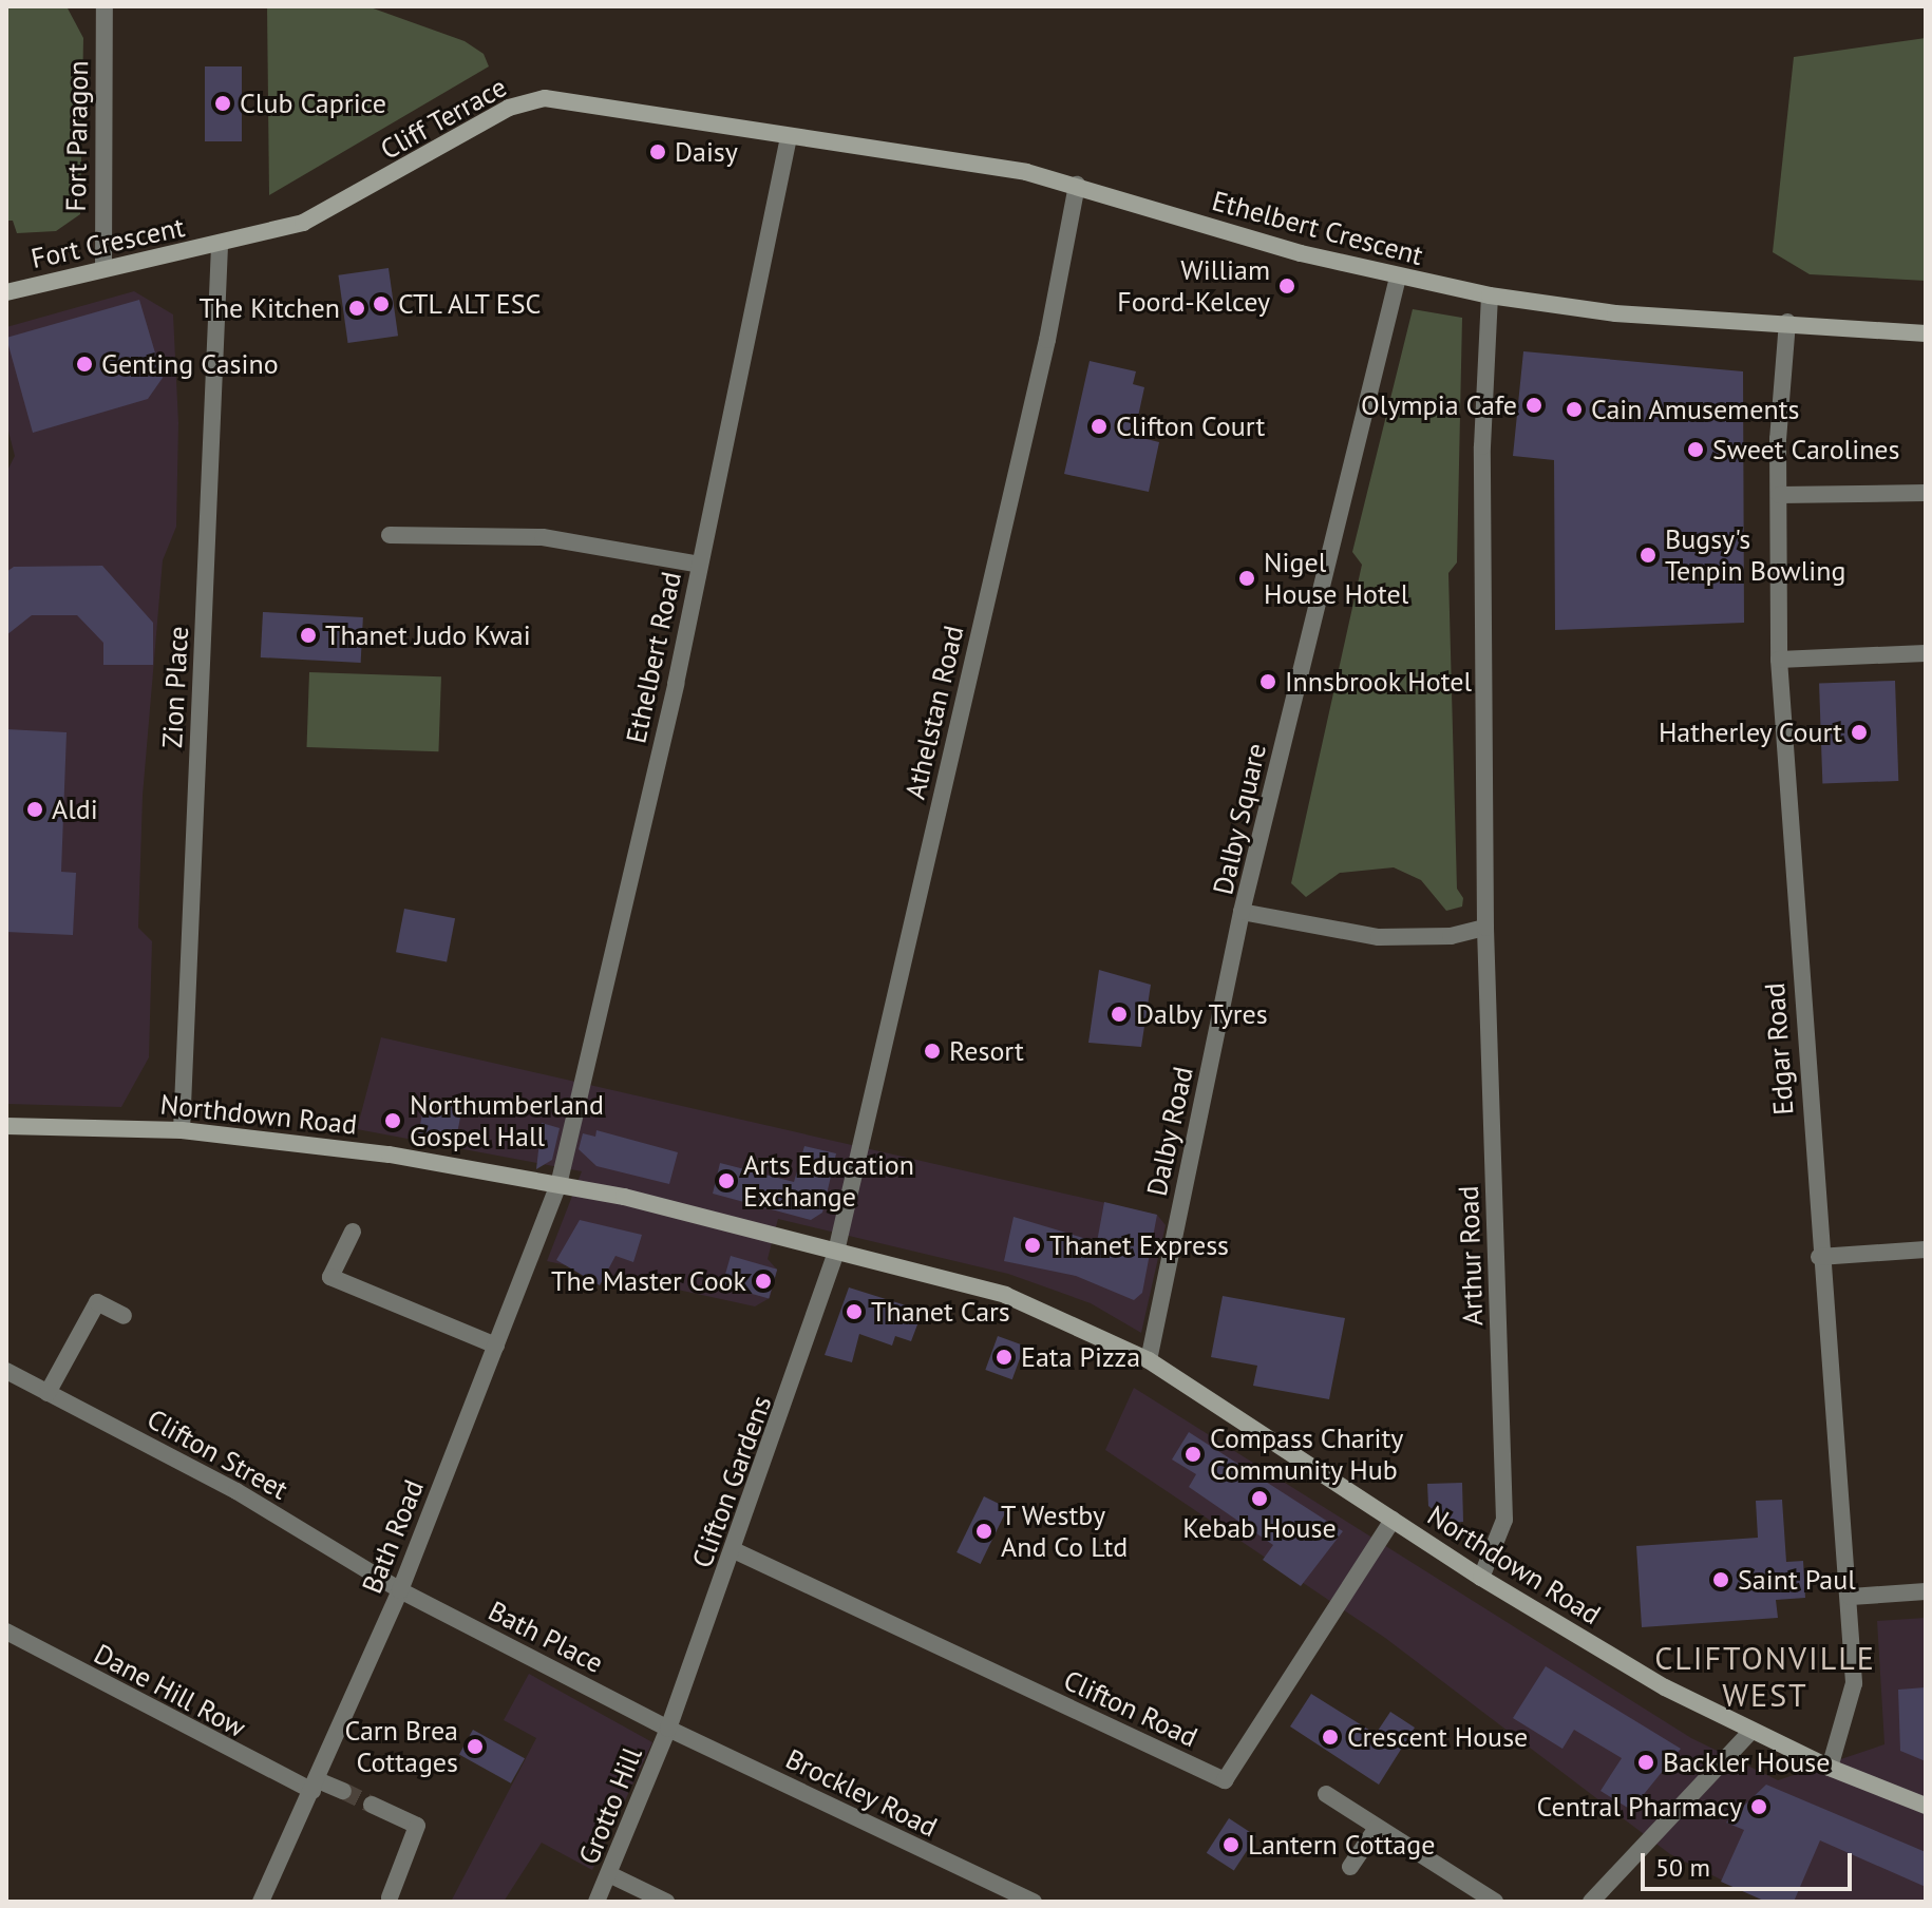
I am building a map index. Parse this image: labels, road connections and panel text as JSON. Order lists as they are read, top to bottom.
{
  "streets": {
    "main road": [
      "Cliff Terrace",
      "Ethelbert Crescent",
      "Fort Crescent",
      "Northdown Road"
    ],
    "street": [
      "Fort Paragon",
      "Ethelbert Road",
      "Zion Place",
      "Athelstan Road",
      "Dalby Square",
      "Edgar Road",
      "Dalby Road",
      "Arthur Road",
      "Clifton Street",
      "Clifton Gardens",
      "Bath Road",
      "Bath Place",
      "Dane Hill Row",
      "Clifton Road",
      "Brockley Road",
      "Grotto Hill"
    ]
  },
  "crossings": [
    ["Cliff Terrace", "Ethelbert Crescent"],
    ["Cliff Terrace", "Fort Crescent"],
    ["Cliff Terrace", "Zion Place"],
    ["Fort Paragon", "Fort Crescent"],
    ["Ethelbert Crescent", "Ethelbert Road"],
    ["Ethelbert Crescent", "Athelstan Road"],
    ["Ethelbert Crescent", "Dalby Square"],
    ["Ethelbert Crescent", "Edgar Road"],
    ["Fort Crescent", "Zion Place"],
    ["Ethelbert Road", "Northdown Road"],
    ["Ethelbert Road", "Bath Road"],
    ["Zion Place", "Northdown Road"],
    ["Athelstan Road", "Northdown Road"],
    ["Athelstan Road", "Clifton Gardens"],
    ["Dalby Square", "Dalby Road"],
    ["Dalby Square", "Arthur Road"],
    ["Edgar Road", "Northdown Road"],
    ["Northdown Road", "Dalby Road"],
    ["Northdown Road", "Arthur Road"],
    ["Northdown Road", "Clifton Gardens"],
    ["Northdown Road", "Bath Road"],
    ["Northdown Road", "Clifton Road"],
    ["Clifton Street", "Bath Road"],
    ["Clifton Street", "Bath Place"],
    ["Clifton Gardens", "Bath Place"],
    ["Clifton Gardens", "Clifton Road"],
    ["Clifton Gardens", "Brockley Road"],
    ["Clifton Gardens", "Grotto Hill"],
    ["Bath Road", "Bath Place"],
    ["Bath Road", "Dane Hill Row"],
    ["Bath Place", "Brockley Road"],
    ["Bath Place", "Grotto Hill"],
    ["Brockley Road", "Grotto Hill"]
  ],
  "districts": ["CLIFTONVILLE WEST"],
  "places": [
    "Club Caprice",
    "Daisy",
    "William Foord-Kelcey",
    "CTL ALT ESC",
    "The Kitchen",
    "Genting Casino",
    "Olympia Cafe",
    "Cain Amusements",
    "Clifton Court",
    "Sweet Carolines",
    "Bugsy's Tenpin Bowling",
    "Nigel House Hotel",
    "Thanet Judo Kwai",
    "Innsbrook Hotel",
    "Hatherley Court",
    "Aldi",
    "Dalby Tyres",
    "Resort",
    "Northumberland Gospel Hall",
    "Arts Education Exchange",
    "Thanet Express",
    "The Master Cook",
    "Thanet Cars",
    "Eata Pizza",
    "Compass Charity Community Hub",
    "Kebab House",
    "T Westby And Co Ltd",
    "Saint Paul",
    "Crescent House",
    "Carn Brea Cottages",
    "Backler House",
    "Central Pharmacy",
    "Lantern Cottage"
  ],
  "scale_bar": "50 m"
}
